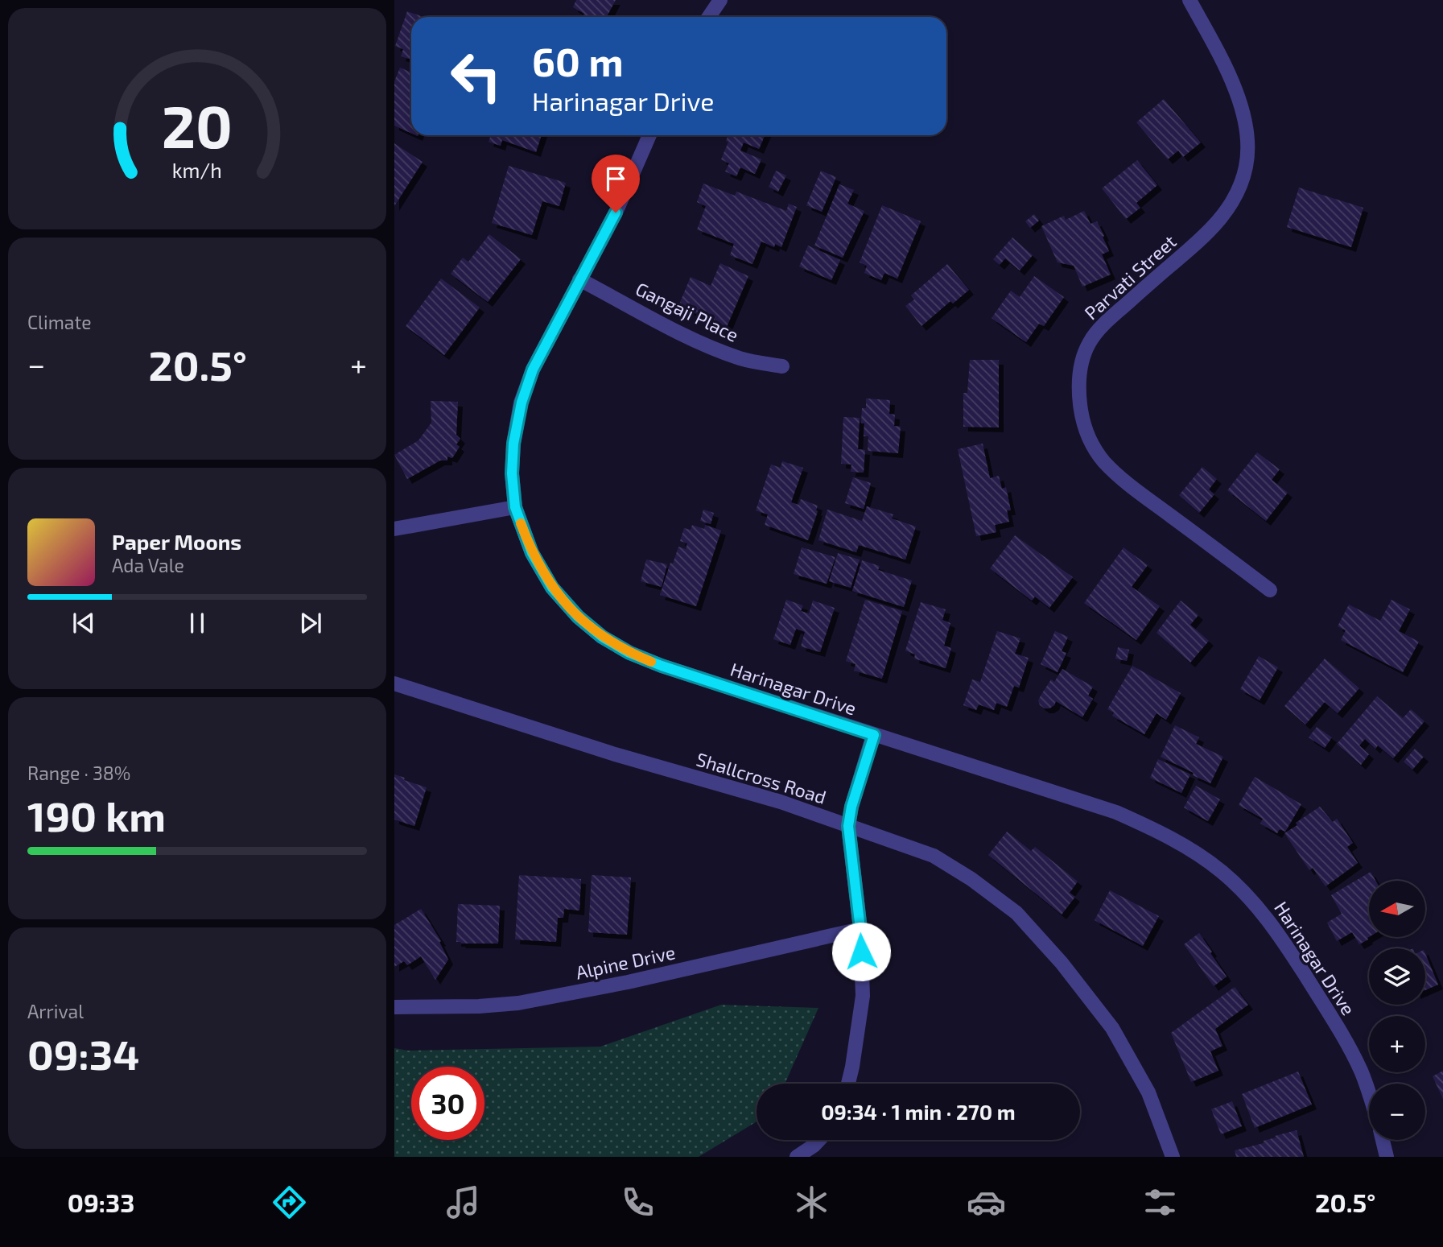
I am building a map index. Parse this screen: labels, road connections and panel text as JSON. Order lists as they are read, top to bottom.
{
  "streets": {
    "street": [
      "Parvati Street",
      "Gangaji Place",
      "Harinagar Drive",
      "Shallcross Road",
      "Alpine Drive"
    ]
  },
  "crossings": [
    ["Gangaji Place", "Harinagar Drive"]
  ],
  "north": "left",
  "page": {
    "turn": ["60 m", "Harinagar Drive"],
    "tile": [
      "Climate",
      ["Range · 38%", "190 km"],
      ["Arrival", "09:34"]
    ],
    "heat": ["−", "20.5°", "+"],
    "song": ["Paper Moons", "Ada Vale"],
    "map_buttons": ["+", "−"],
    "limit": "30",
    "trip": "09:34 · 1 min · 270 m",
    "tabs": ["09:33", "20.5°"],
    "gauge": ["20", "km/h"]
  }
}
